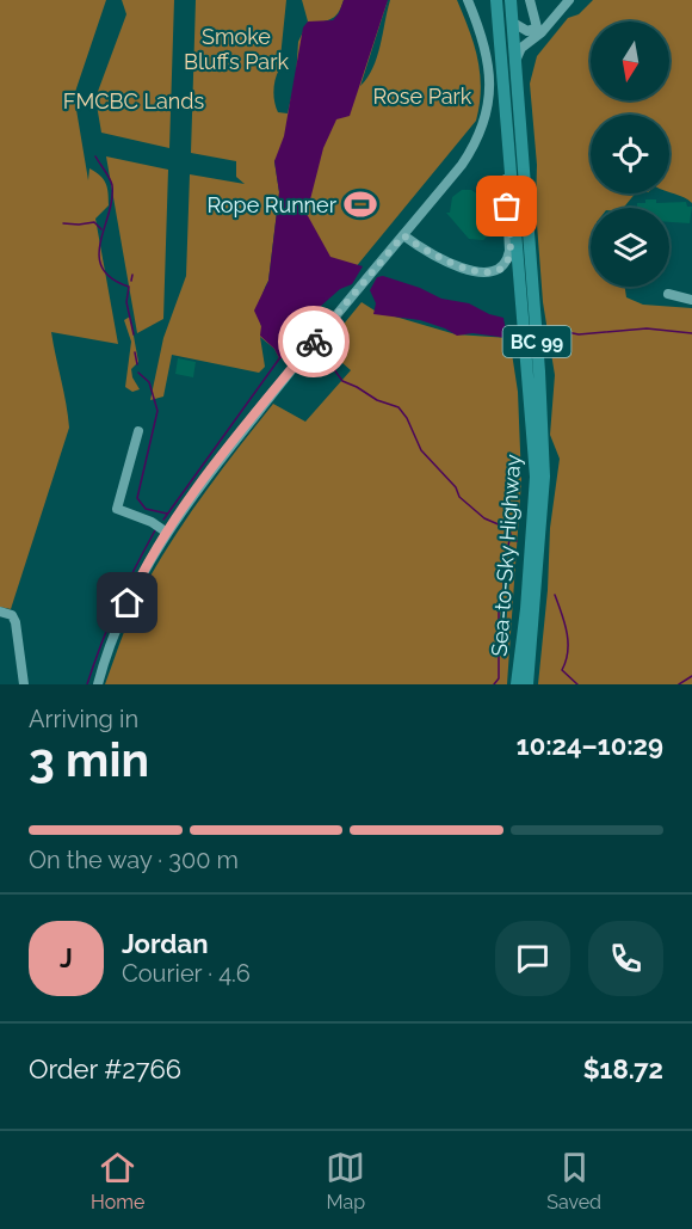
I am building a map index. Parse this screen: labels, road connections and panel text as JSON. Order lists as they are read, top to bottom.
{
  "streets": {
    "highway": ["BC 99", "Sea-to-Sky Highway"]
  },
  "parks": ["Smoke Bluffs Park", "Rose Park", "FMCBC Lands"],
  "places": {
    "sports": ["Rope Runner"]
  },
  "north": "bottom",
  "page": {
    "heading": ["3 min", "Arriving in", "10:24–10:29"],
    "panel": [
      "Jordan",
      "Courier · 4.6",
      "Order #2766",
      "$18.72"
    ],
    "bar": "On the way · 300 m",
    "round": "J",
    "tabs": ["Home", "Map", "Saved"]
  }
}
